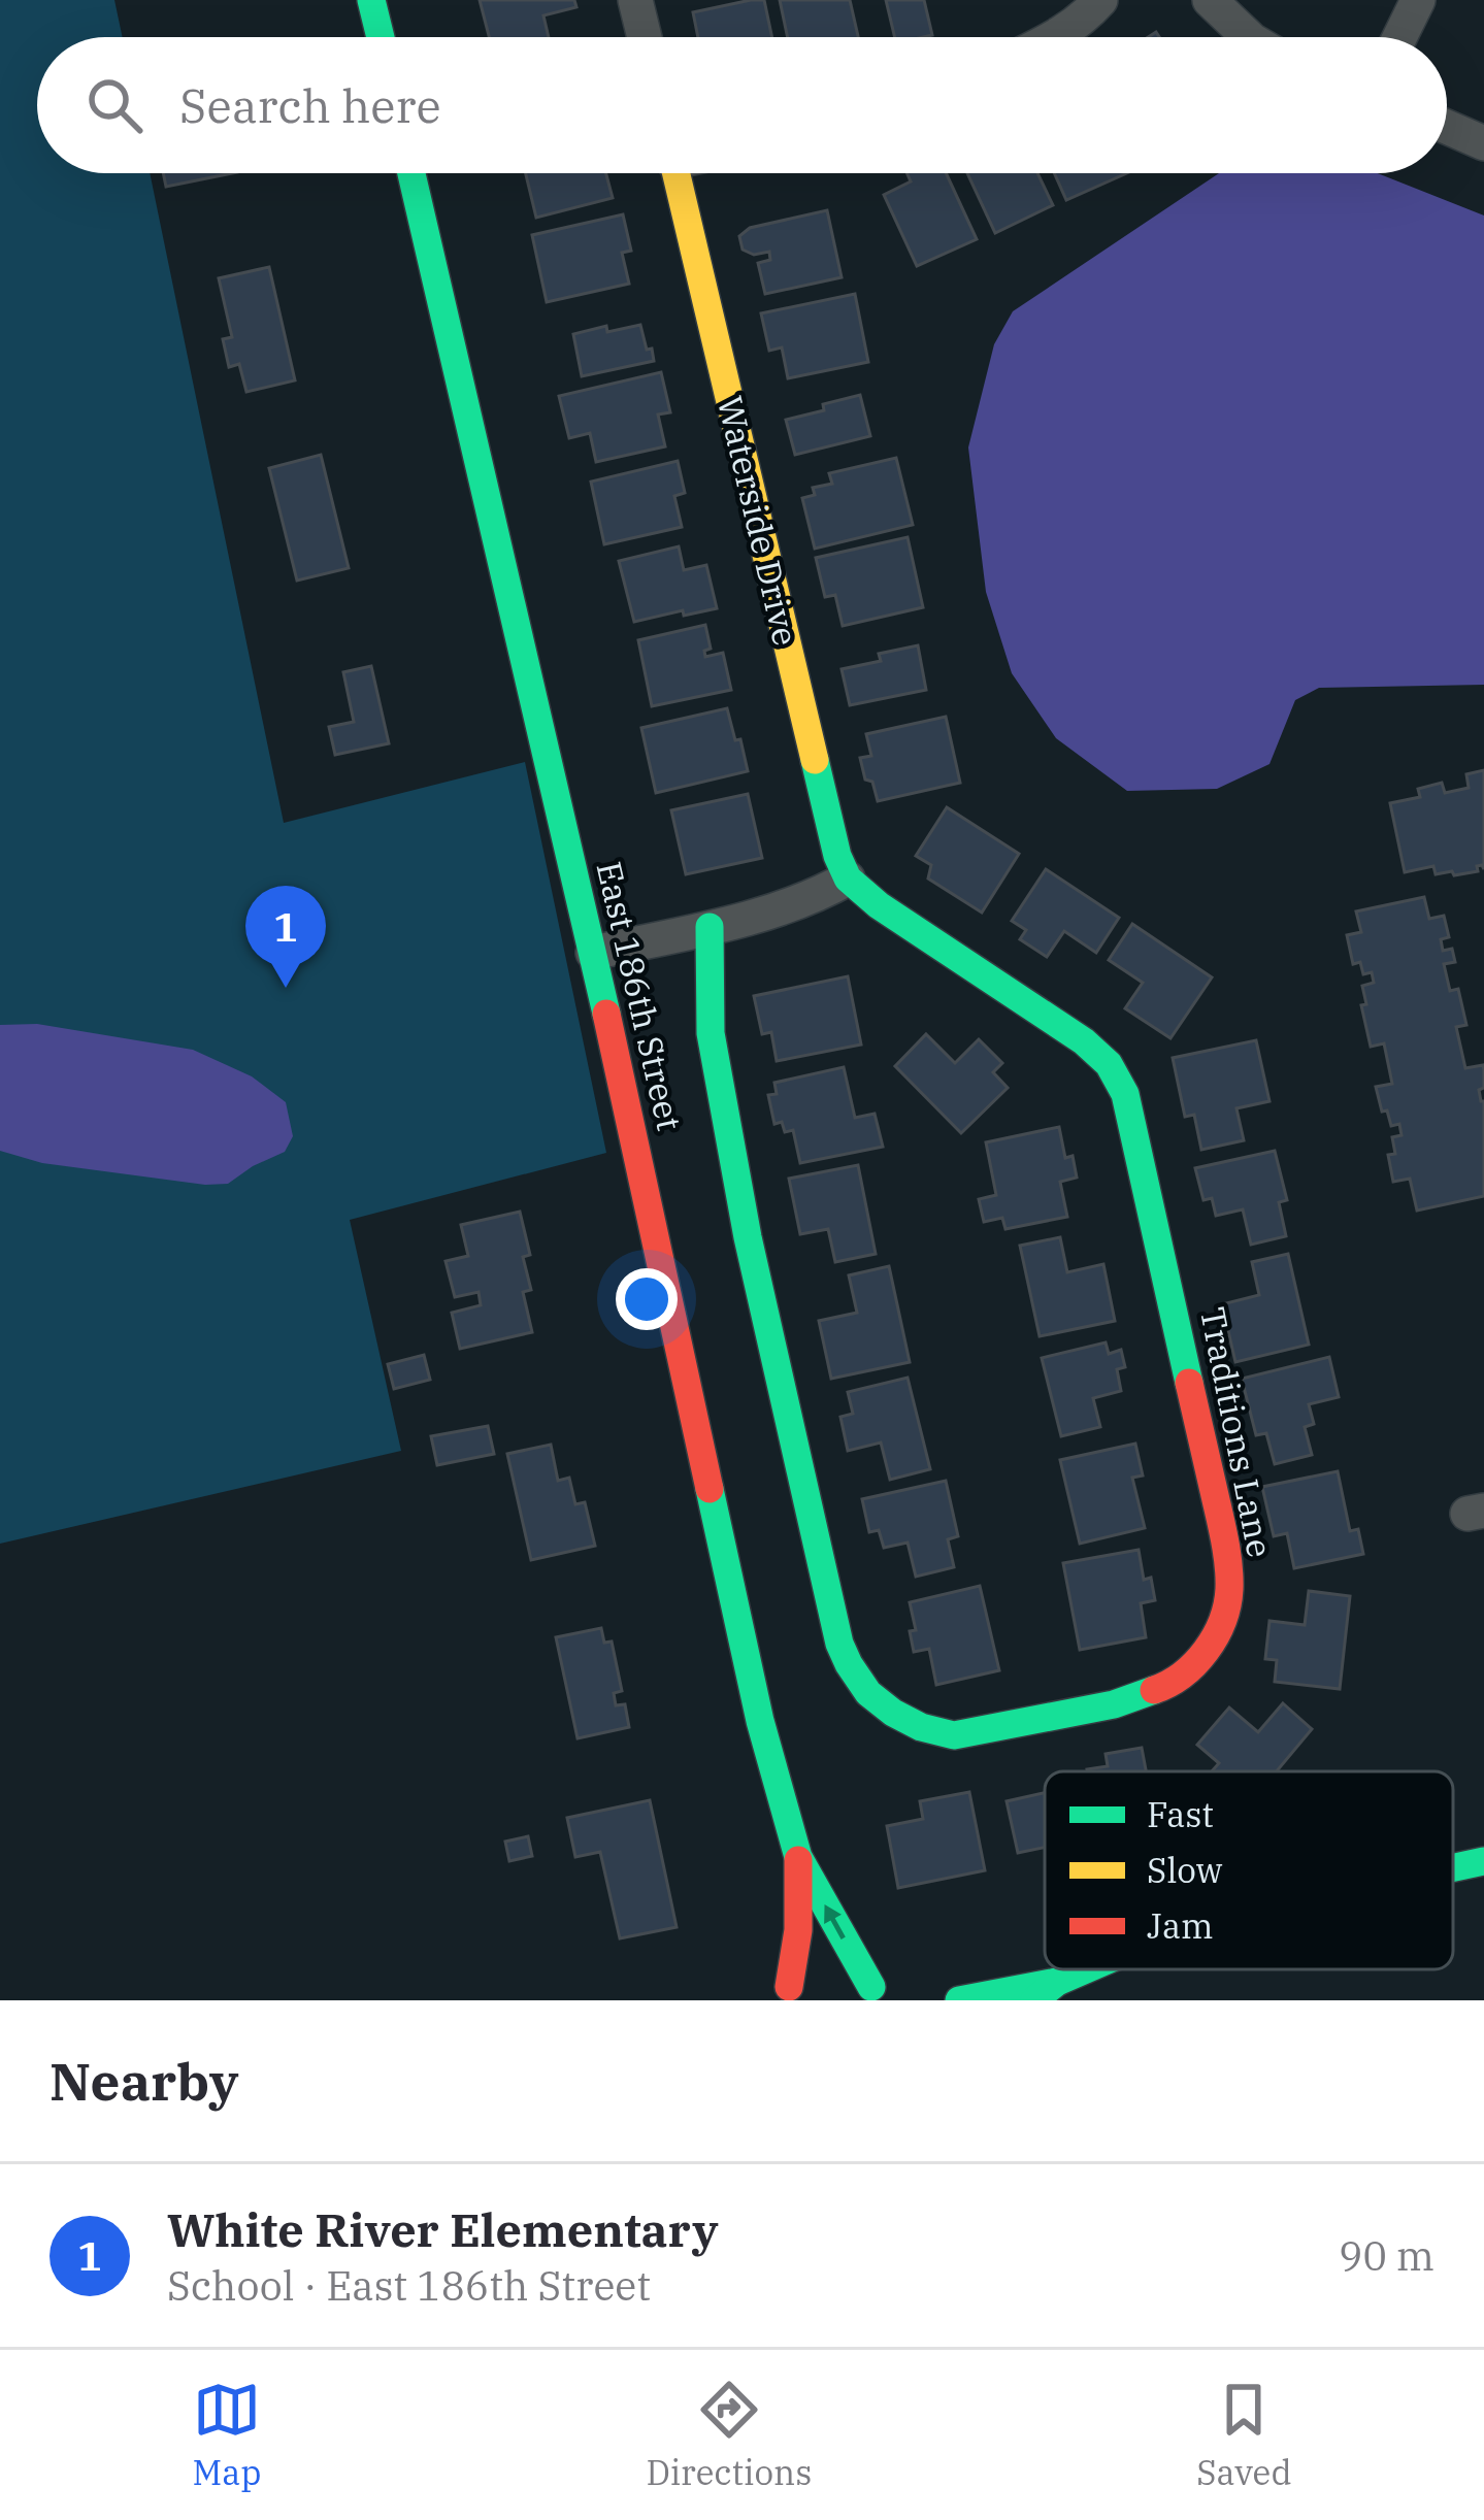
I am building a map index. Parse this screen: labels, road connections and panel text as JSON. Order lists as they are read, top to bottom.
{
  "streets": {
    "street": ["Waterside Drive", "East 186th Street", "Traditions Lane"]
  },
  "crossings": [
    ["Waterside Drive", "Traditions Lane"]
  ],
  "legend": ["Fast", "Slow", "Jam"],
  "page": {
    "search": "Search here",
    "pins": "1",
    "heading": "Nearby",
    "list": [
      {
        "mark": "1",
        "name": "White River Elementary",
        "note": "School · East 186th Street",
        "value": "90 m"
      }
    ],
    "nav": ["Map", "Directions", "Saved"]
  }
}
